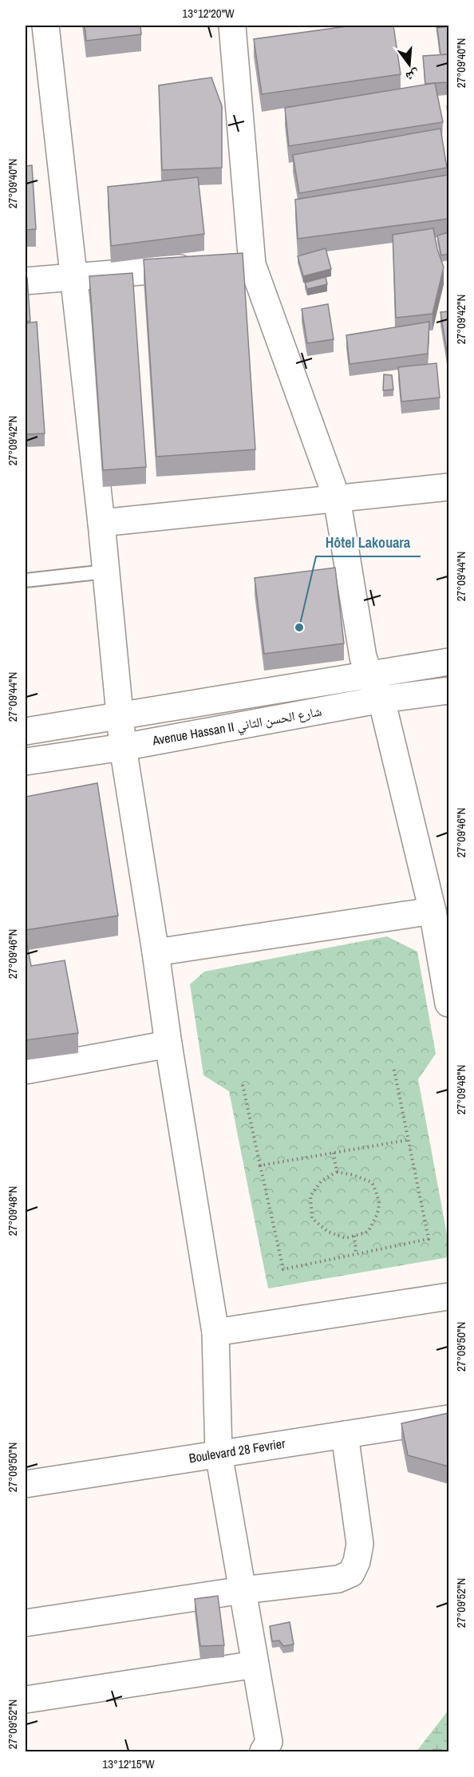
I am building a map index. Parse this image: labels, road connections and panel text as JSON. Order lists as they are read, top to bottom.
{
  "streets": {
    "street": ["Avenue Hassan II شارع الحسن الثاني", "Boulevard 28 Fevrier"]
  },
  "places": ["Hôtel Lakouara"],
  "north": "bottom",
  "coordinates": [
    "13°12'20\"W",
    "27°09'40\"N",
    "27°09'42\"N",
    "27°09'44\"N",
    "27°09'46\"N",
    "27°09'48\"N",
    "27°09'50\"N",
    "27°09'52\"N",
    "13°12'15\"W"
  ]
}
